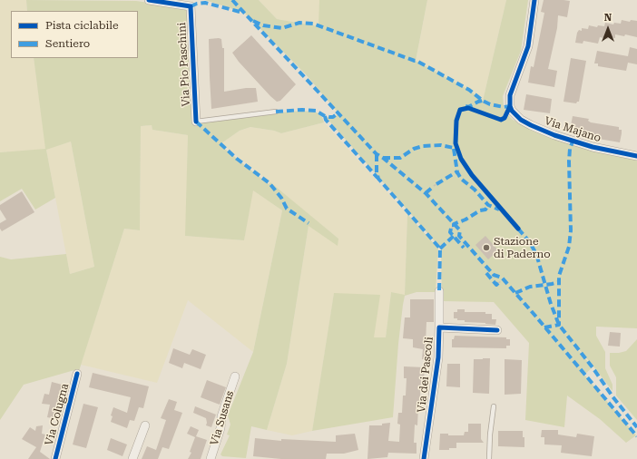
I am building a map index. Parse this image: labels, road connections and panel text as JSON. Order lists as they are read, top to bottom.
{
  "streets": {
    "street": [
      "Via Pio Paschini",
      "Via Majano",
      "Via dei Pascoli",
      "Via Colugna",
      "Via Susans"
    ]
  },
  "places": ["Stazione di Paderno"],
  "legend": ["Pista ciclabile", "Sentiero"],
  "north": "top"
}
